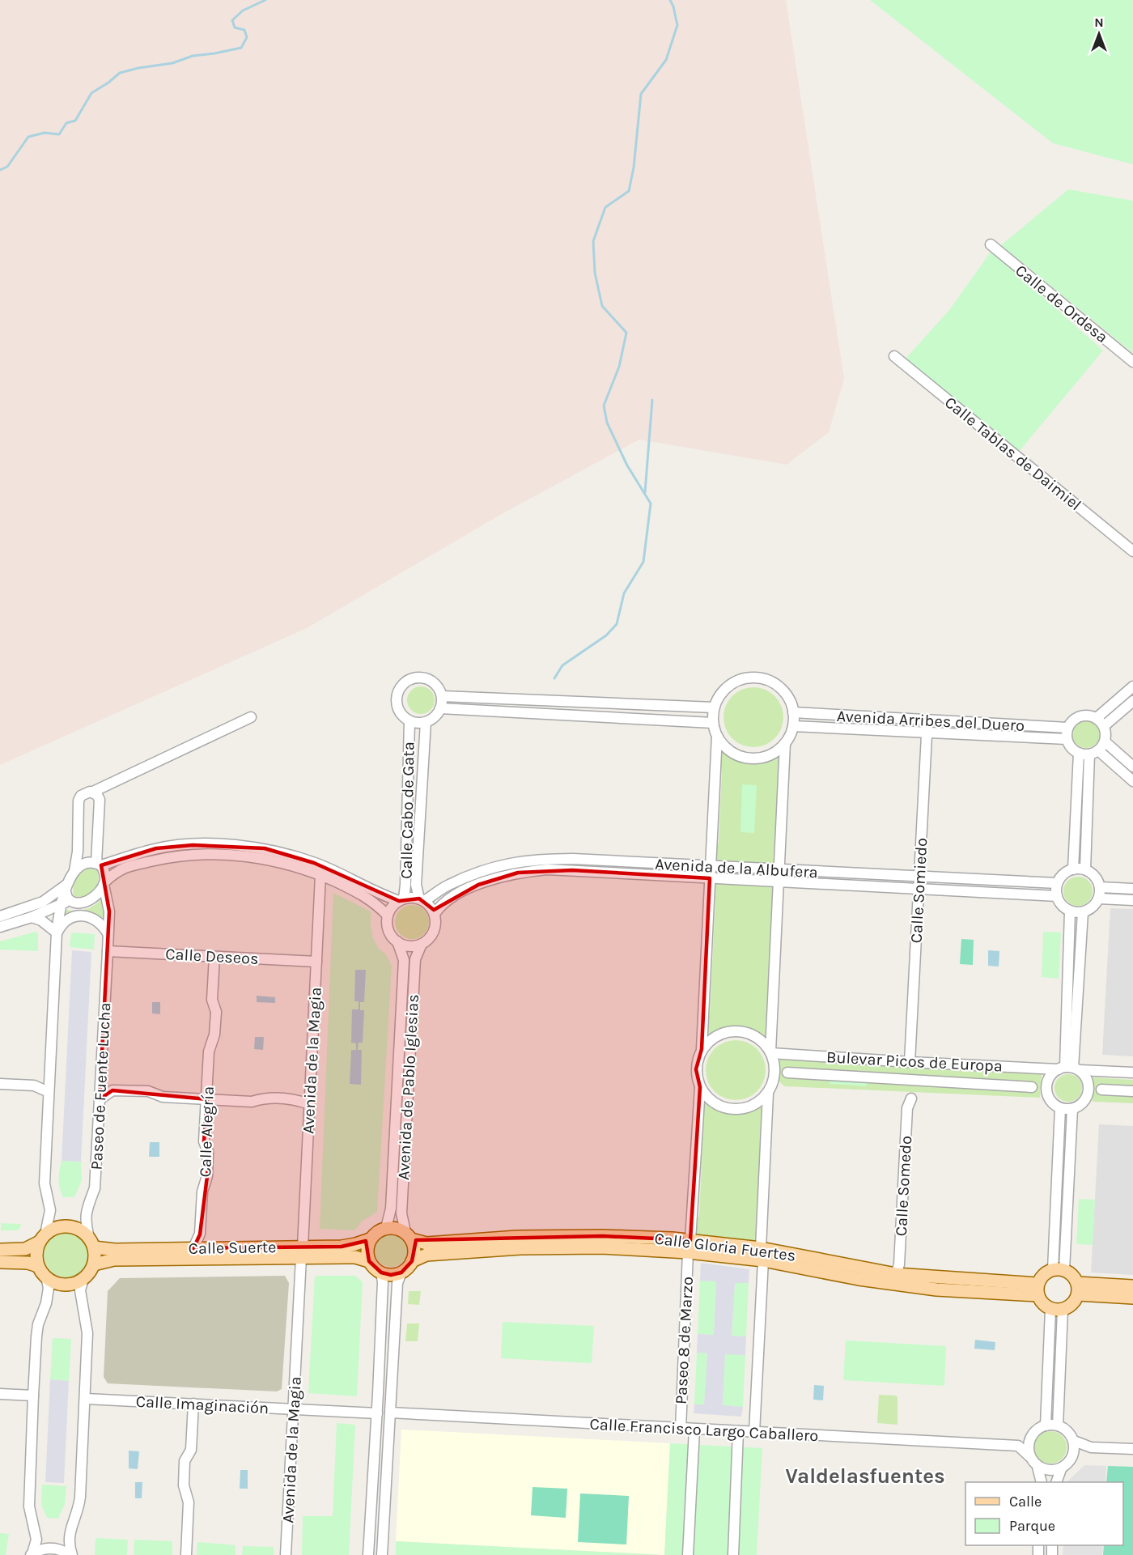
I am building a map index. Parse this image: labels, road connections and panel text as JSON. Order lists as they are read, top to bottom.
{
  "streets": {
    "main road": ["Calle Gloria Fuertes", "Calle Suerte"],
    "street": [
      "Calle de Ordesa",
      "Calle Tablas de Daimiel",
      "Avenida Arribes del Duero",
      "Calle Cabo de Gata",
      "Avenida de la Albufera",
      "Calle Somiedo",
      "Calle Deseos",
      "Avenida de la Magia",
      "Bulevar Picos de Europa",
      "Paseo de Fuente Lucha",
      "Avenida de Pablo Iglesias",
      "Calle Alegría",
      "Calle Somedo",
      "Paseo 8 de Marzo",
      "Calle Imaginación",
      "Calle Francisco Largo Caballero"
    ]
  },
  "crossings": [
    ["Avenida Arribes del Duero", "Calle Somiedo"],
    ["Calle Cabo de Gata", "Avenida de la Albufera"],
    ["Calle Cabo de Gata", "Avenida de Pablo Iglesias"],
    ["Avenida de la Albufera", "Calle Somiedo"],
    ["Avenida de la Albufera", "Avenida de Pablo Iglesias"],
    ["Calle Somiedo", "Bulevar Picos de Europa"],
    ["Calle Deseos", "Avenida de la Magia"],
    ["Calle Deseos", "Paseo de Fuente Lucha"],
    ["Calle Deseos", "Calle Alegría"],
    ["Avenida de la Magia", "Calle Suerte"],
    ["Avenida de la Magia", "Calle Imaginación"],
    ["Bulevar Picos de Europa", "Paseo 8 de Marzo"],
    ["Paseo de Fuente Lucha", "Calle Suerte"],
    ["Avenida de Pablo Iglesias", "Calle Gloria Fuertes"],
    ["Avenida de Pablo Iglesias", "Calle Suerte"],
    ["Calle Alegría", "Calle Suerte"],
    ["Calle Somedo", "Calle Gloria Fuertes"],
    ["Calle Gloria Fuertes", "Calle Suerte"],
    ["Calle Gloria Fuertes", "Paseo 8 de Marzo"],
    ["Paseo 8 de Marzo", "Calle Francisco Largo Caballero"]
  ],
  "districts": ["Valdelasfuentes"],
  "legend": ["Calle", "Parque"],
  "north": "top"
}
